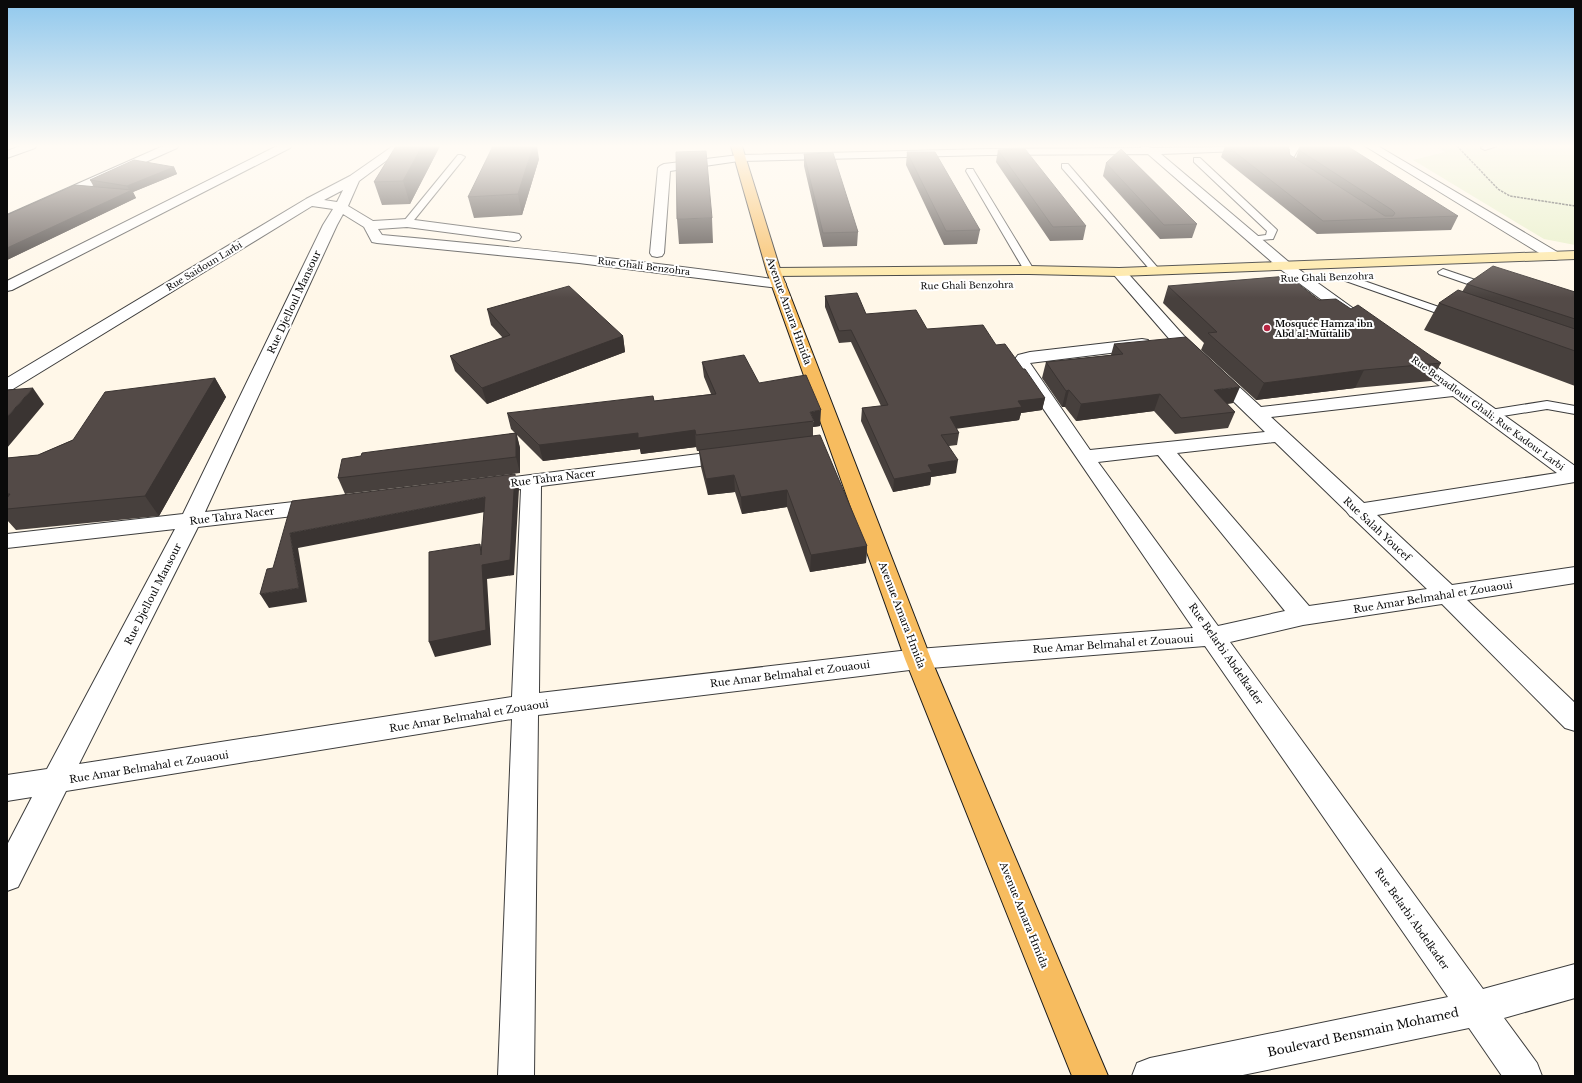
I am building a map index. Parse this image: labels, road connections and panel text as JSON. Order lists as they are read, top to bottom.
{
  "streets": {
    "main road": ["Rue Ghali Benzohra", "Avenue Amara Hmida"],
    "street": [
      "Rue Saidoun Larbi",
      "Rue Djelloul Mansour",
      "Rue Benadlouti Ghali; Rue Kadour Larbi",
      "Rue Tahra Nacer",
      "Rue Salah Youcef",
      "Rue Amar Belmahal et Zouaoui",
      "Rue Belarbi Abdelkader",
      "Boulevard Bensmain Mohamed"
    ]
  },
  "crossings": [
    ["Rue Ghali Benzohra", "Rue Djelloul Mansour"],
    ["Rue Ghali Benzohra", "Avenue Amara Hmida"],
    ["Rue Ghali Benzohra", "Rue Salah Youcef"],
    ["Rue Djelloul Mansour", "Rue Tahra Nacer"],
    ["Rue Djelloul Mansour", "Rue Amar Belmahal et Zouaoui"],
    ["Avenue Amara Hmida", "Rue Amar Belmahal et Zouaoui"],
    ["Rue Salah Youcef", "Rue Amar Belmahal et Zouaoui"],
    ["Rue Salah Youcef", "Rue Belarbi Abdelkader"],
    ["Rue Amar Belmahal et Zouaoui", "Rue Belarbi Abdelkader"],
    ["Rue Belarbi Abdelkader", "Boulevard Bensmain Mohamed"]
  ],
  "places": ["Mosquée Hamza ibn Abd al-Muttalib"]
}
